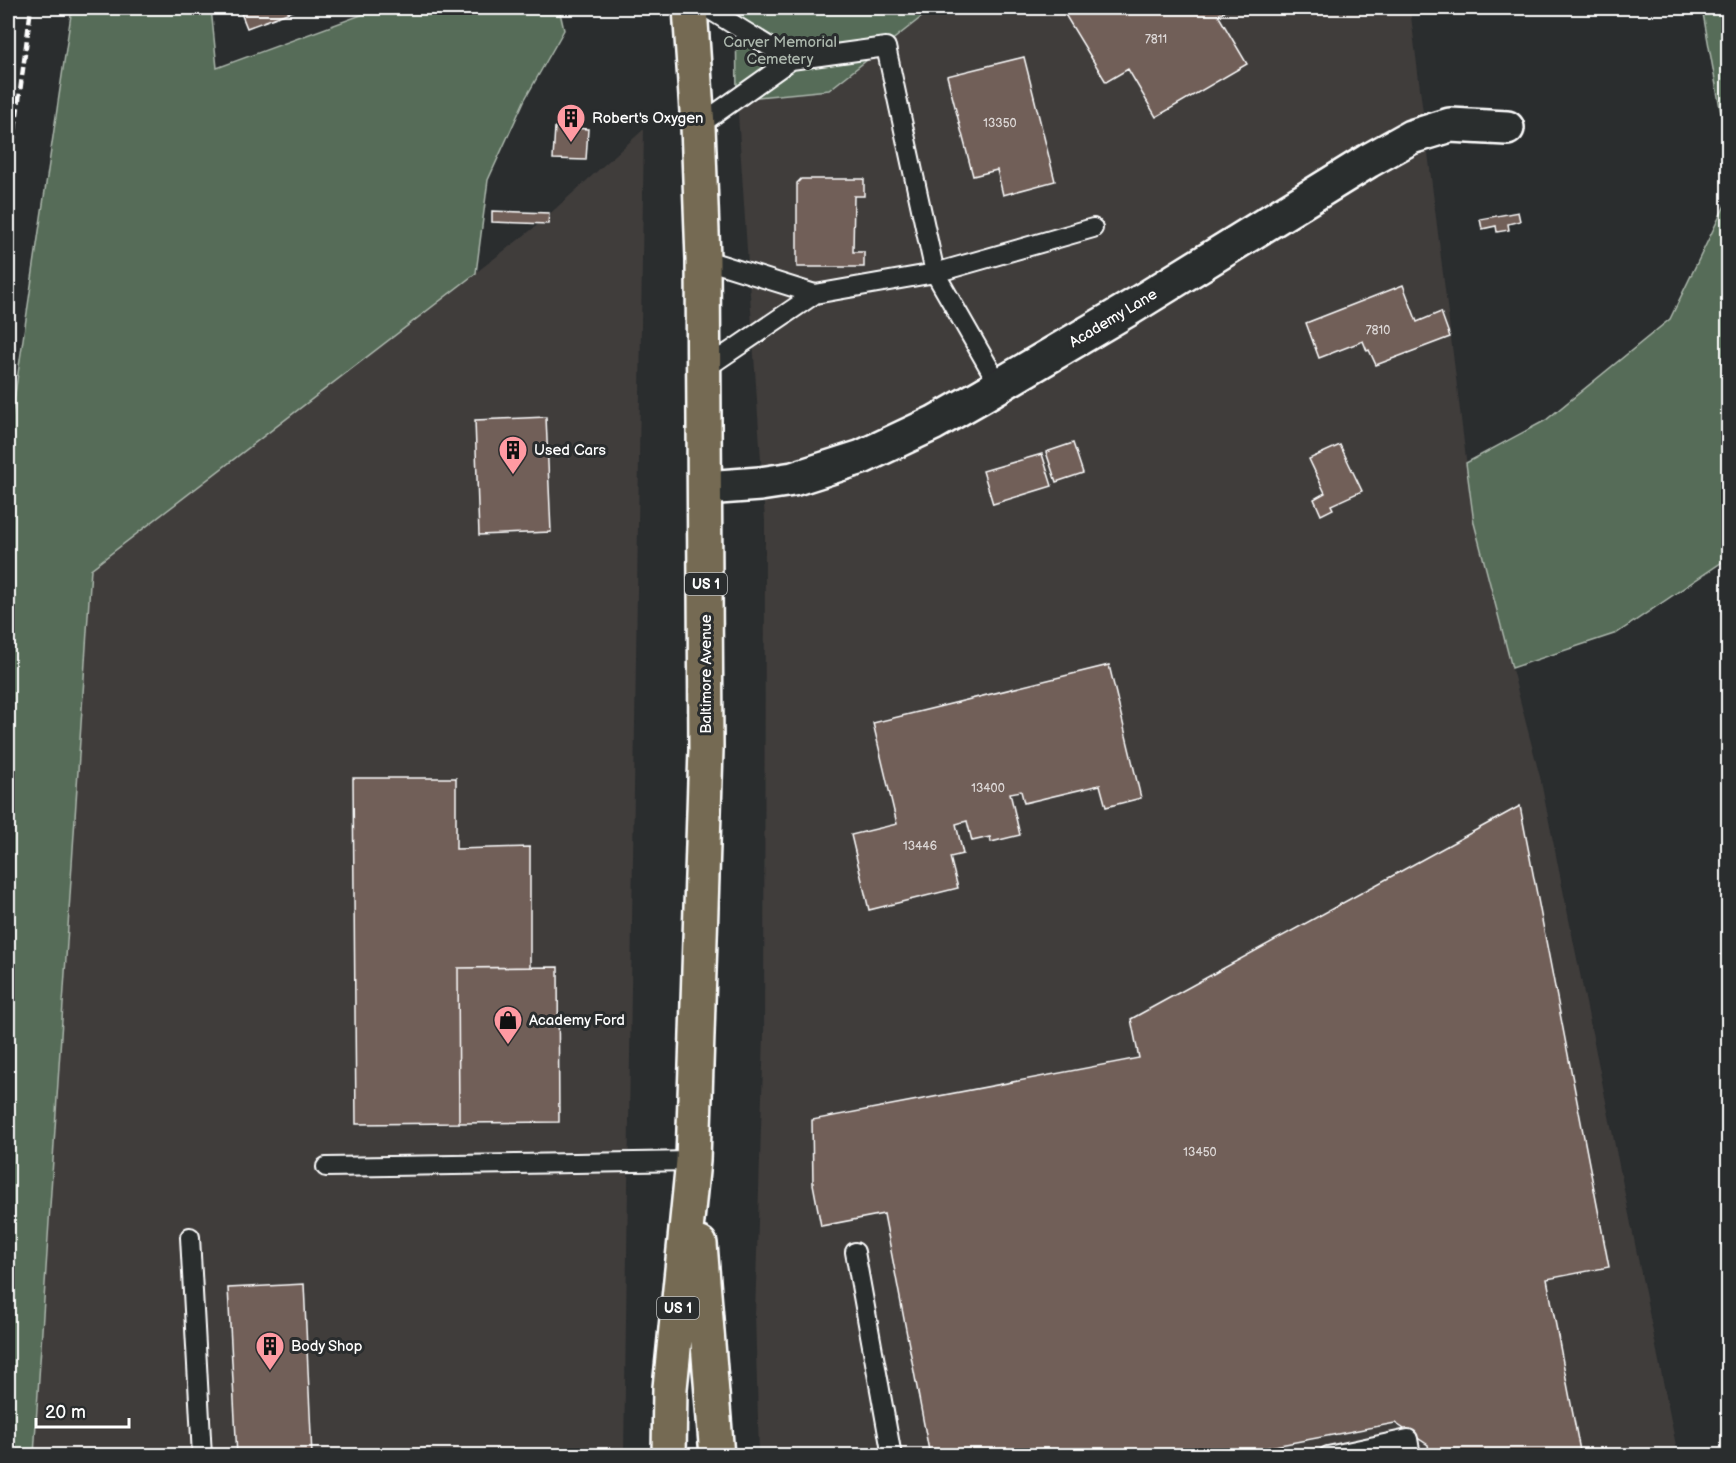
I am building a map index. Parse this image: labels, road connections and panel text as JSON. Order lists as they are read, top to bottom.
{
  "streets": {
    "main road": ["US 1", "Baltimore Avenue"],
    "street": ["Academy Lane"]
  },
  "crossings": [
    ["Academy Lane", "Baltimore Avenue"]
  ],
  "parks": ["Carver Memorial Cemetery"],
  "places": {
    "building": ["Robert's Oxygen", "Used Cars", "Body Shop"],
    "shop": ["Academy Ford"]
  },
  "house_numbers": [
    "7811",
    "13350",
    "7810",
    "13400",
    "13446",
    "13450"
  ],
  "scale_bar": "20 m"
}
